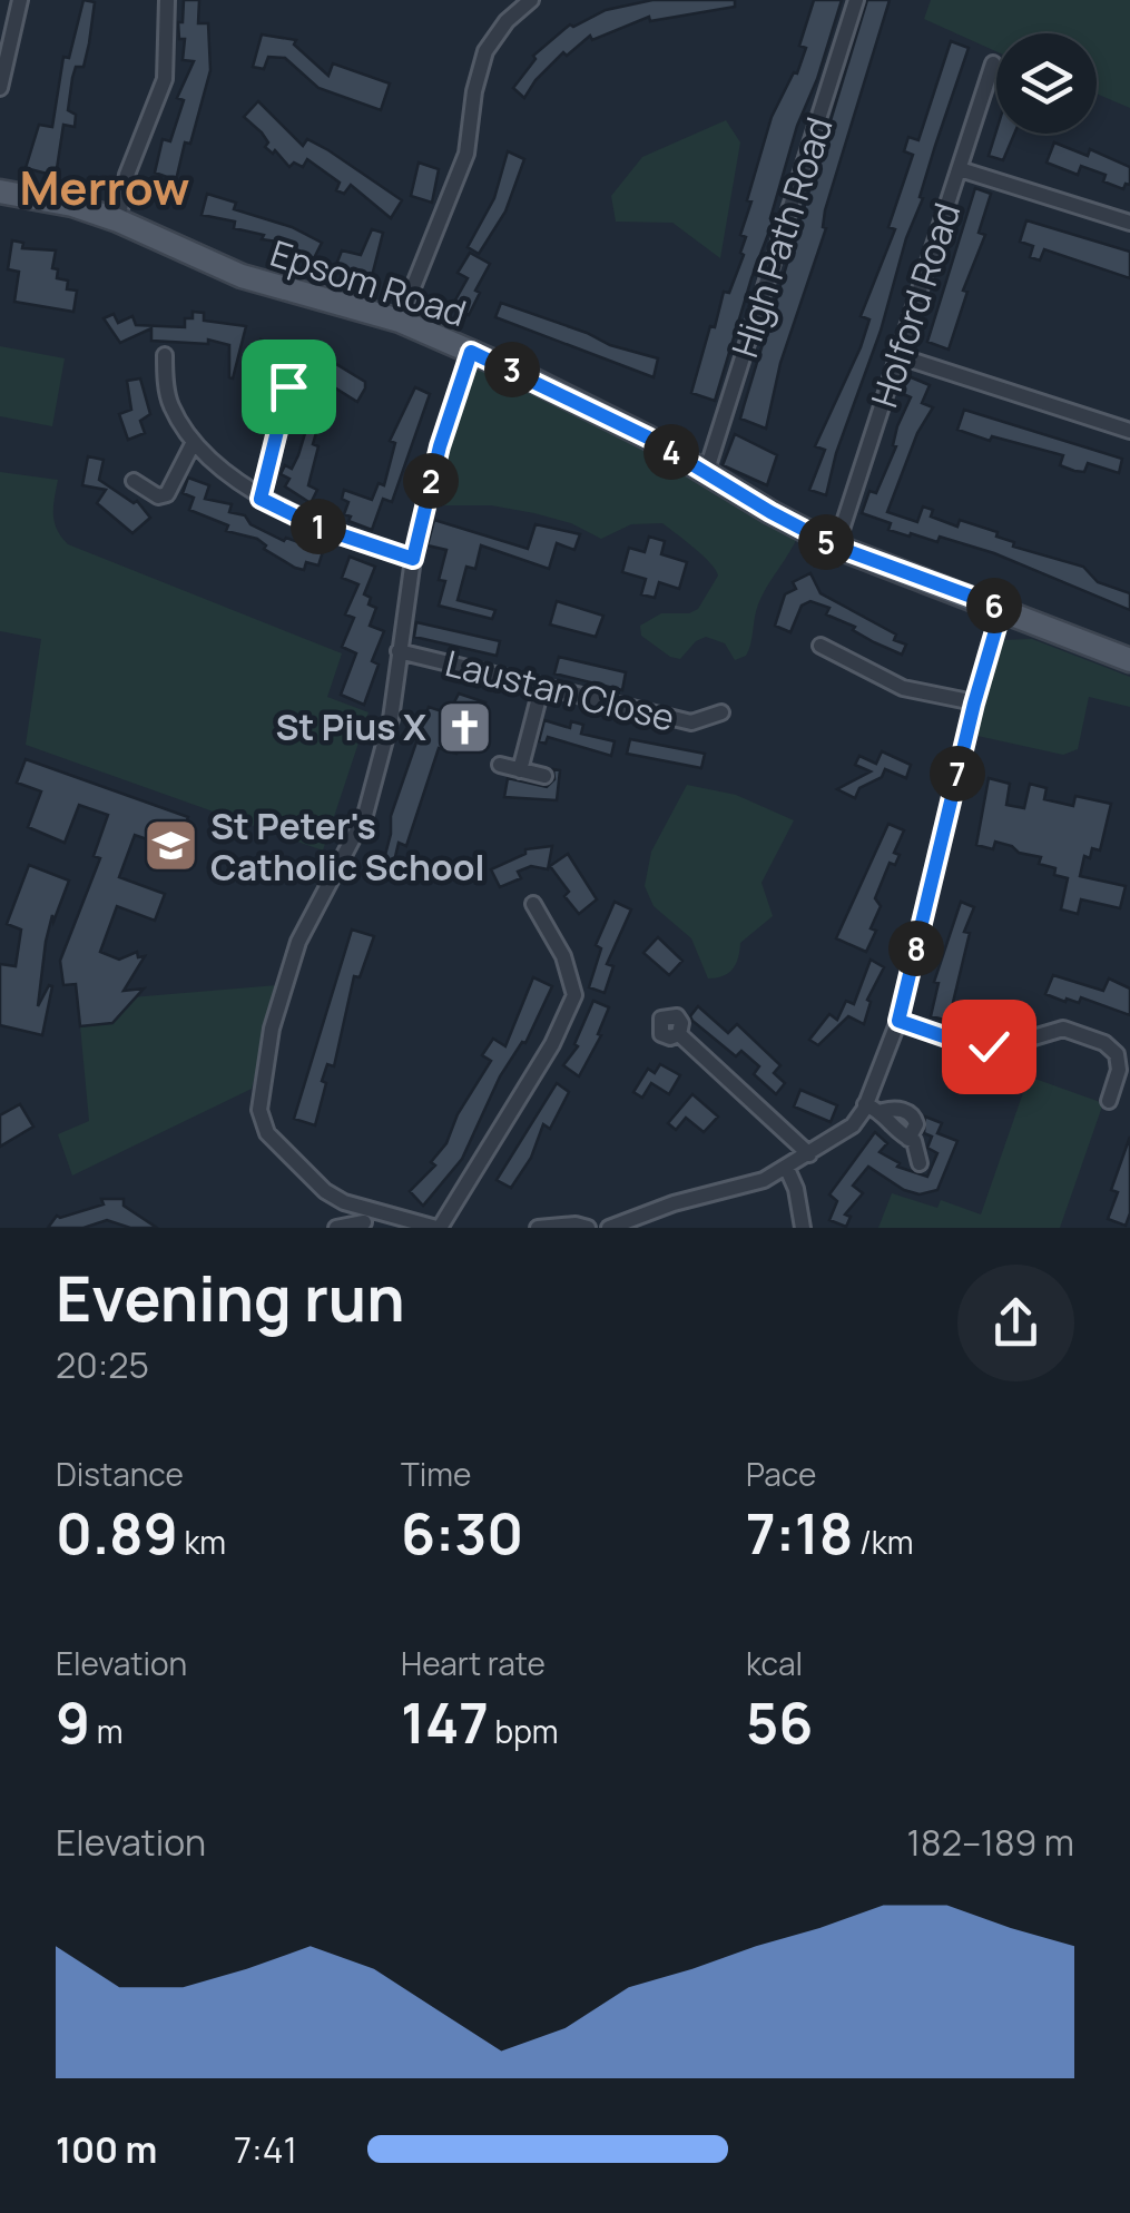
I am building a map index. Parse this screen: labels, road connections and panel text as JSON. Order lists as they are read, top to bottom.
{
  "streets": {
    "main road": ["Epsom Road"],
    "street": ["High Path Road", "Holford Road", "Laustan Close"]
  },
  "crossings": [
    ["High Path Road", "Epsom Road"],
    ["Epsom Road", "Holford Road"]
  ],
  "districts": ["Merrow"],
  "places": {
    "church": ["St Pius X"],
    "school or university": ["St Peter's Catholic School"]
  },
  "page": {
    "pins": [
      "3",
      "4",
      "2",
      "1",
      "5",
      "6",
      "7",
      "8"
    ],
    "heading": ["Evening run", "20:25"],
    "stats": [
      ["Distance", "0.89 km"],
      ["Time", "6:30"],
      ["Pace", "7:18 /km"],
      ["Elevation", "9 m"],
      ["Heart rate", "147 bpm"],
      ["kcal", "56"]
    ],
    "chart": ["Elevation", "182–189 m"],
    "list": [
      {
        "name": "100 m",
        "note": "7:41"
      }
    ]
  }
}
